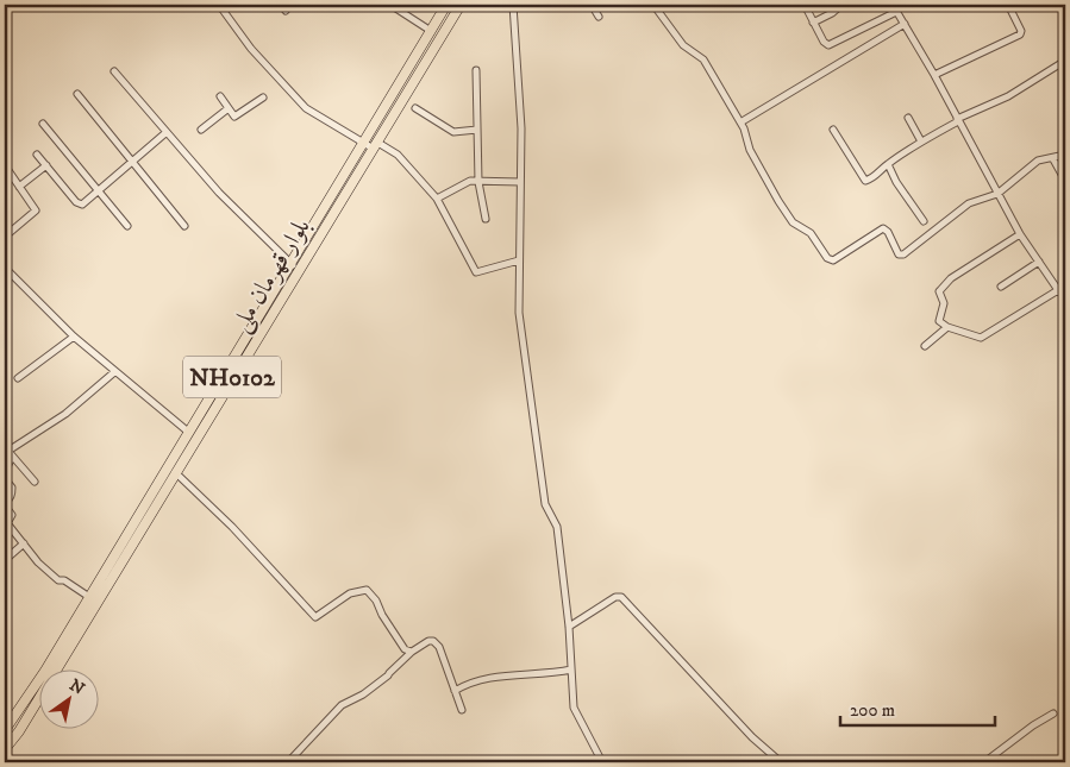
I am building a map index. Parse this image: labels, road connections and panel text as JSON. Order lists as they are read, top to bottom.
{
  "streets": {
    "highway": ["بلوار قهرمان ملی", "NH0102"]
  },
  "scale_bar": "200 m",
  "north": "top right"
}
